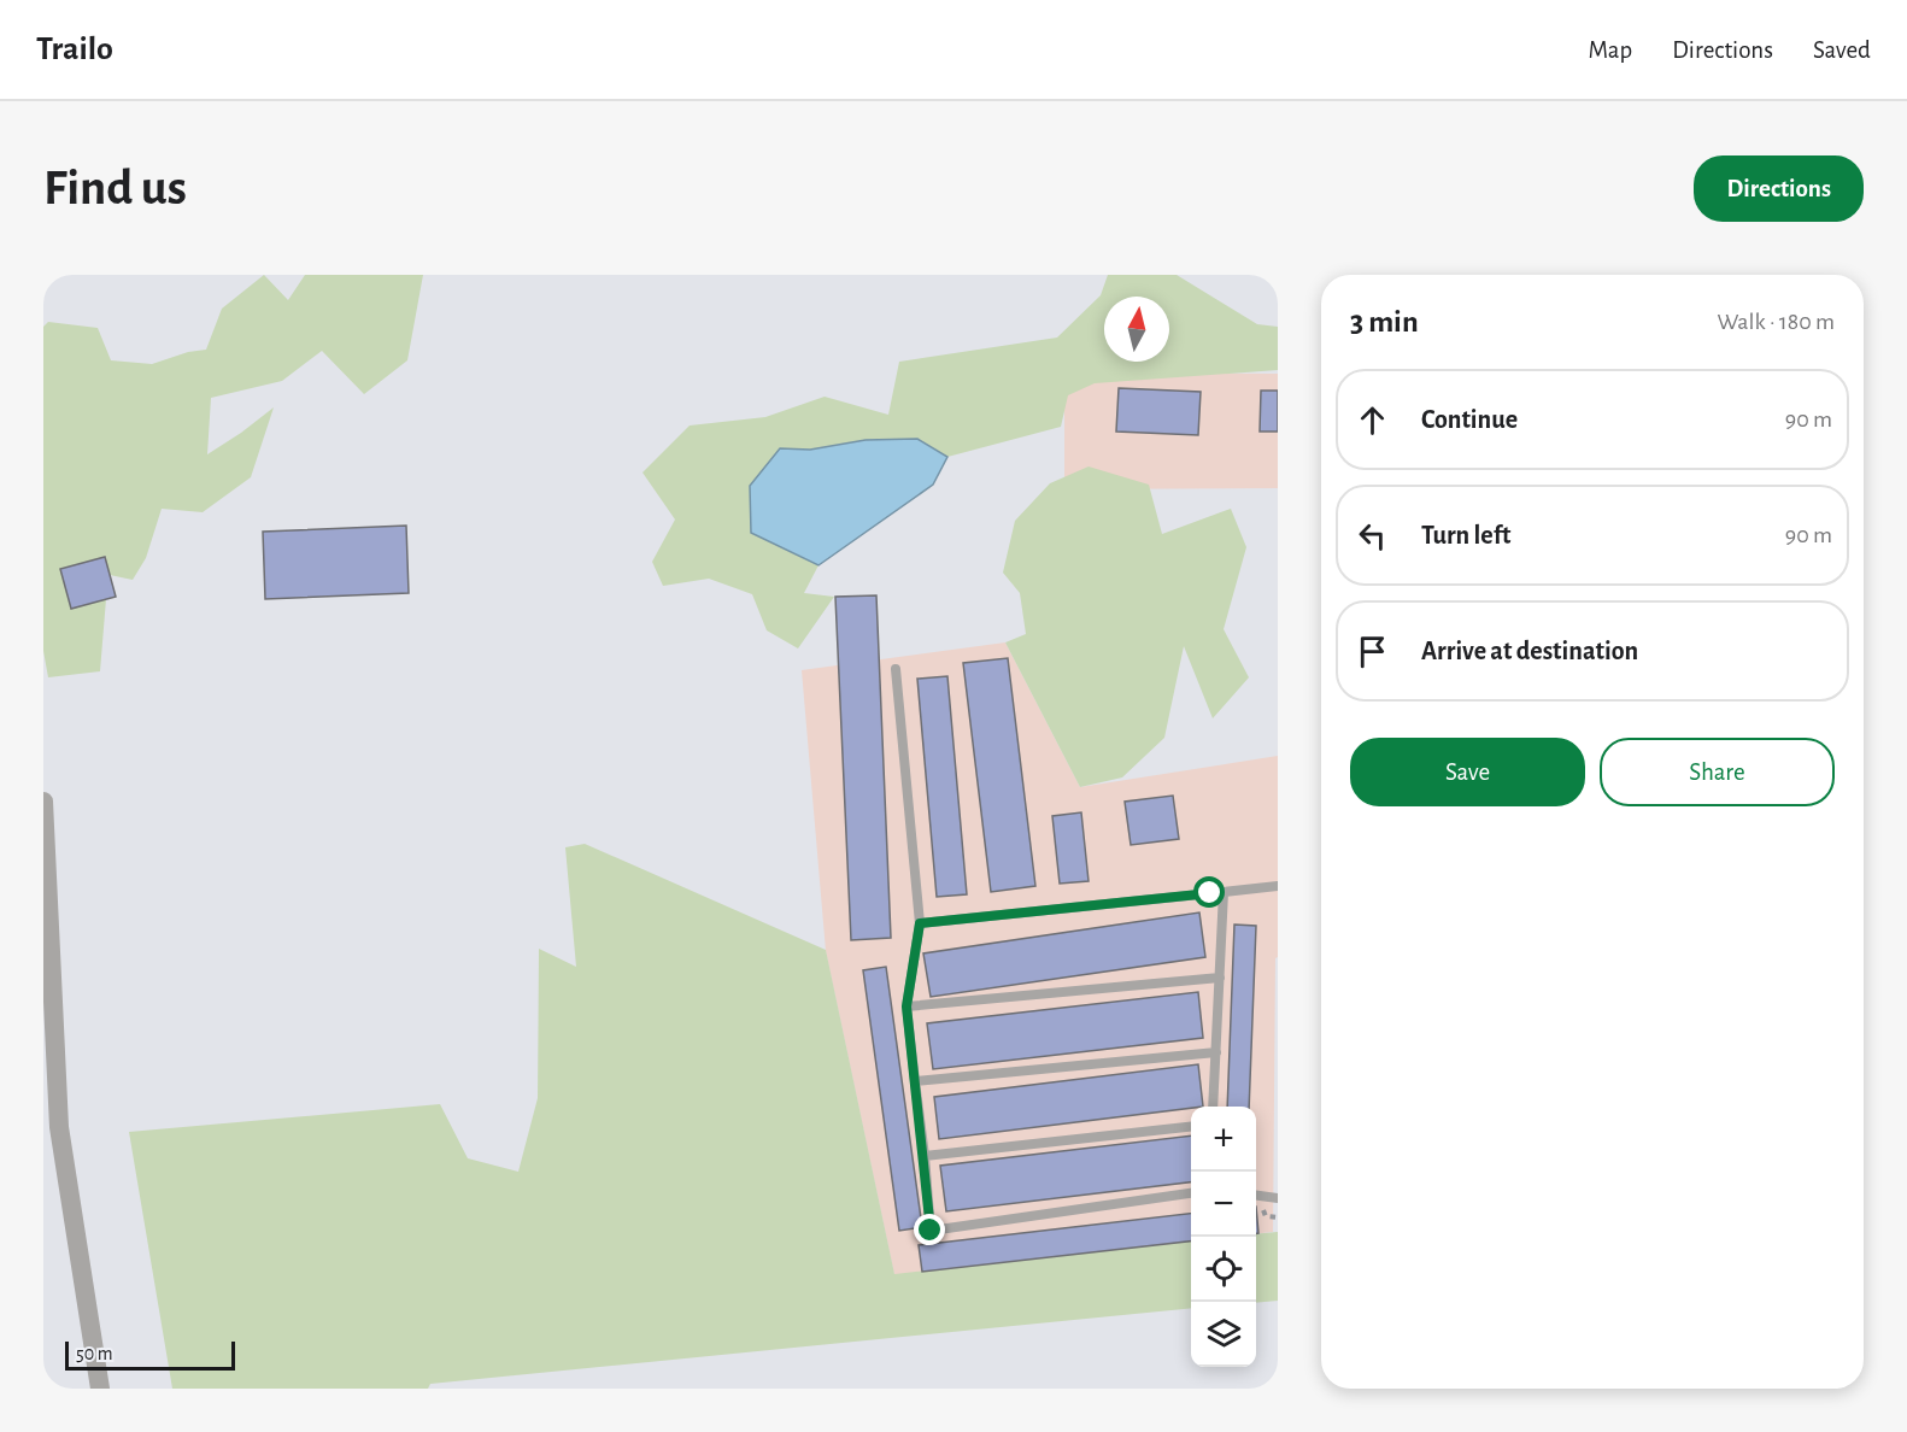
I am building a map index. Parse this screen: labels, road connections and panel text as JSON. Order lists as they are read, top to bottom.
{
  "scale_bar": "50 m",
  "north": "top",
  "page": {
    "header": "Trailo",
    "nav": ["Map", "Directions", "Saved"],
    "buttons": [
      "Directions",
      ["Save", "Share"]
    ],
    "title": "Find us",
    "heading": ["3 min", "Walk · 180 m"],
    "list": [
      ["Continue", "90 m"],
      ["Turn left", "90 m"],
      "Arrive at destination"
    ],
    "map_buttons": ["+", "−"],
    "scale": "50 m"
  }
}
